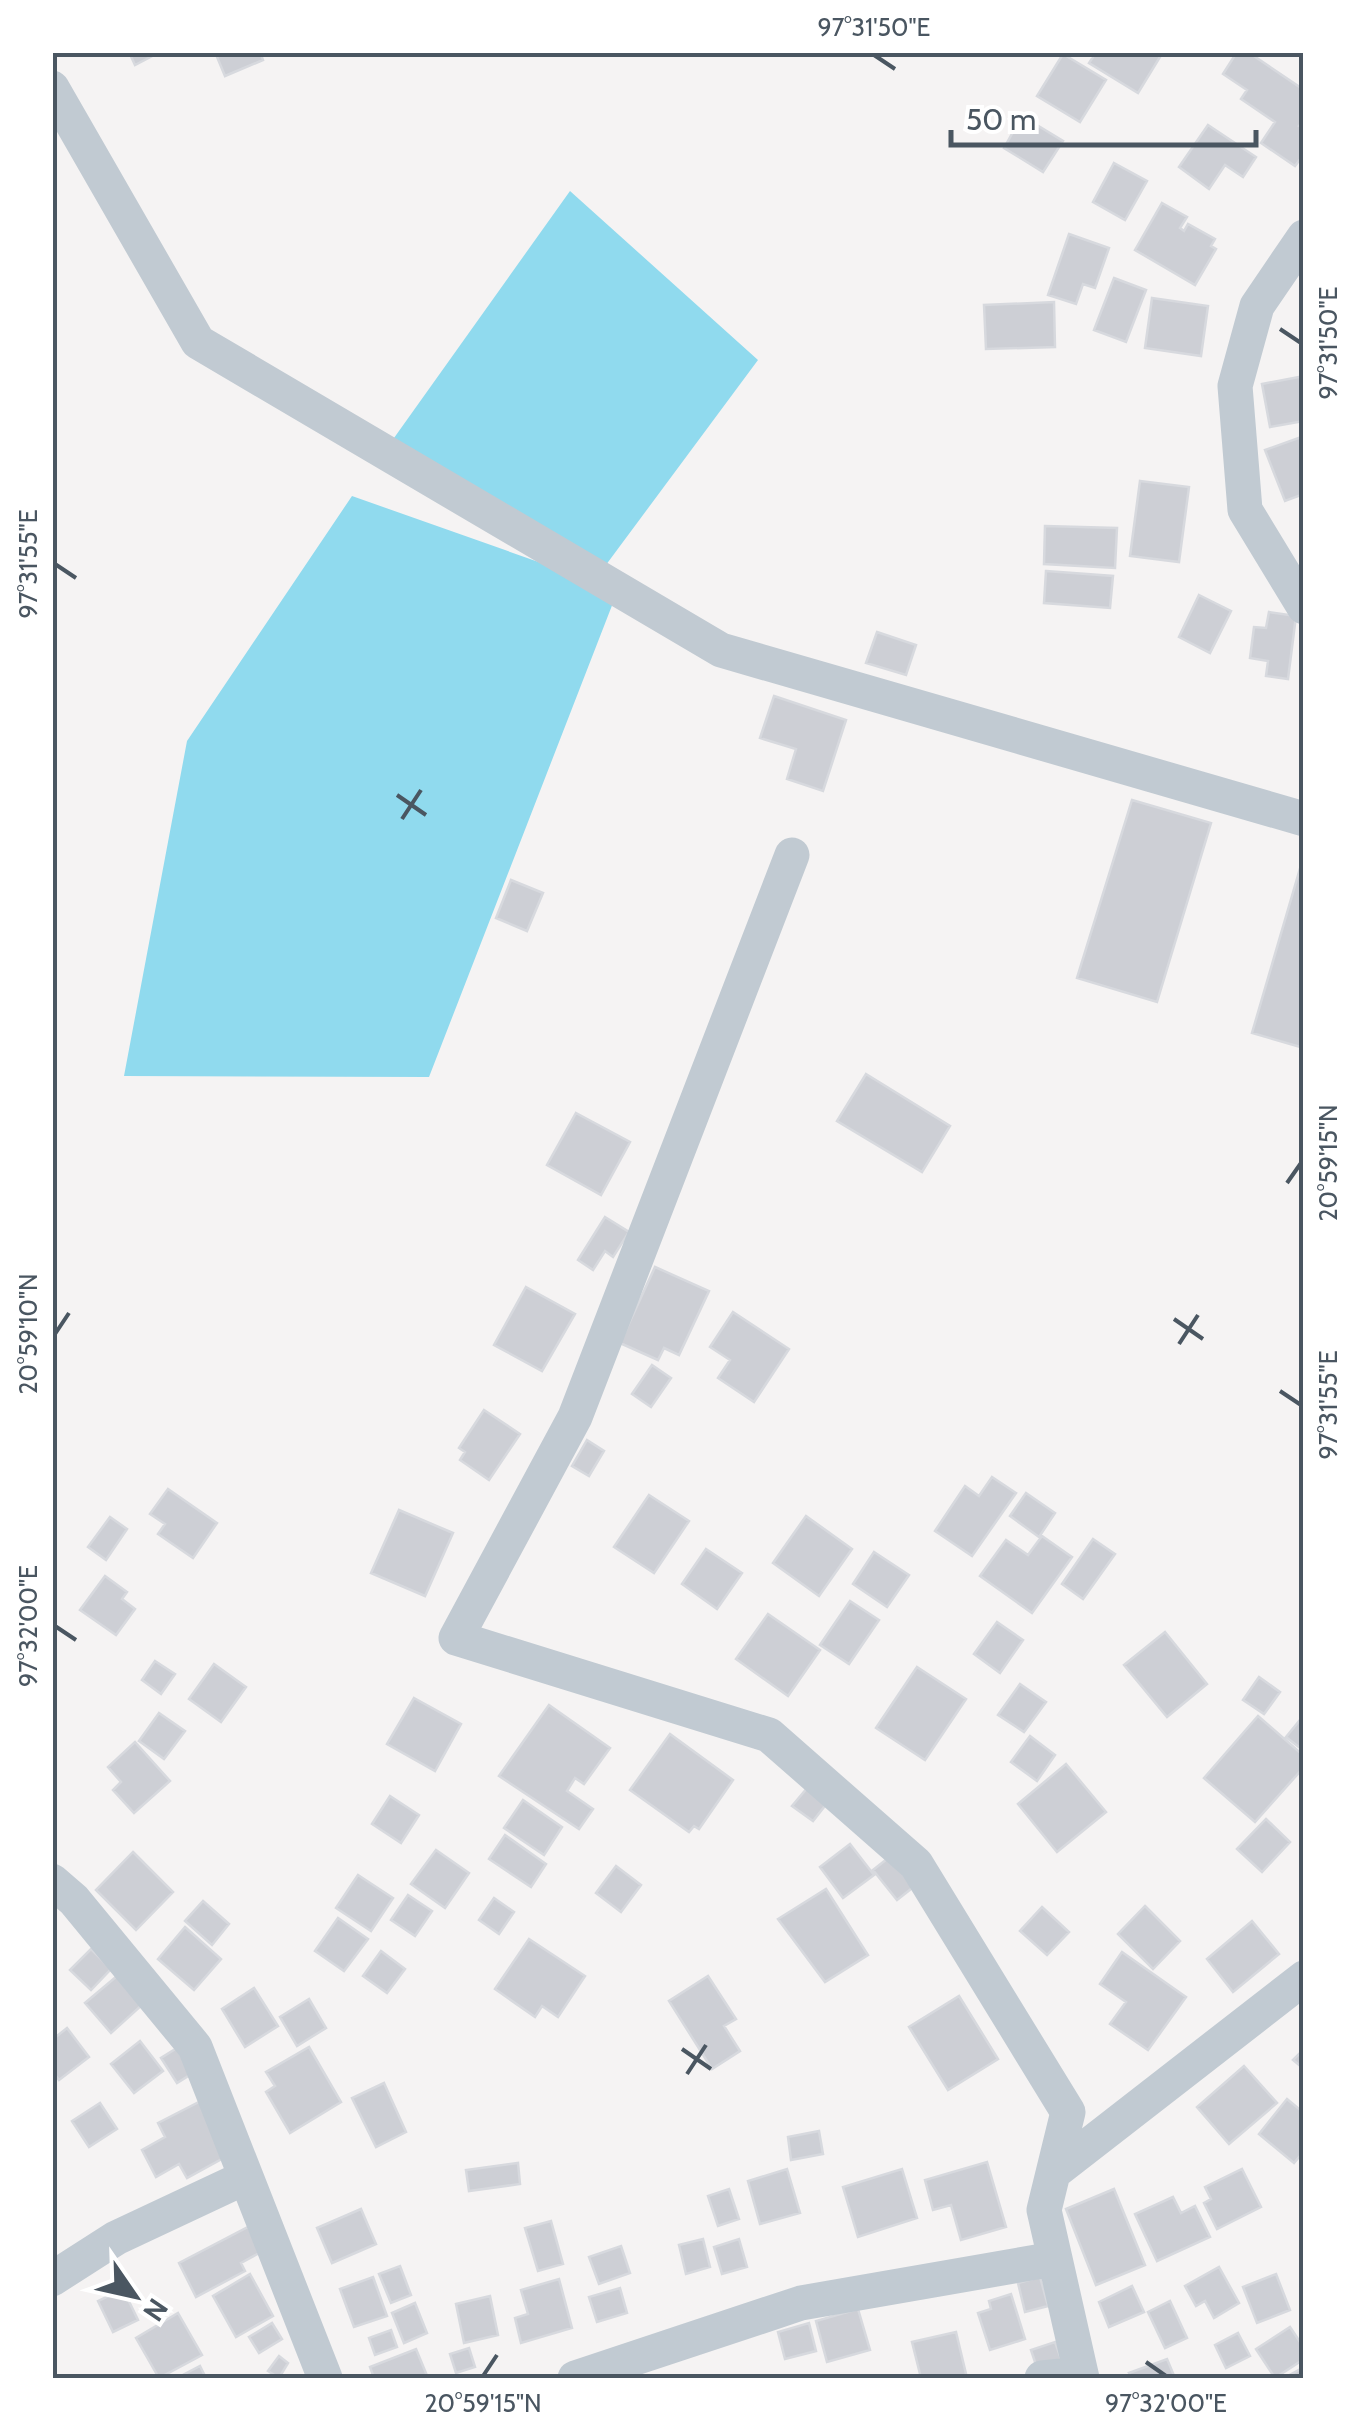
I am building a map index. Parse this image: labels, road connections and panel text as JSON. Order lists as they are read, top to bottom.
{
  "scale_bar": "50 m",
  "north": "bottom right",
  "coordinates": [
    "97°31'50\"E",
    "97°31'55\"E",
    "20°59'15\"N",
    "20°59'10\"N",
    "97°32'00\"E"
  ]
}
